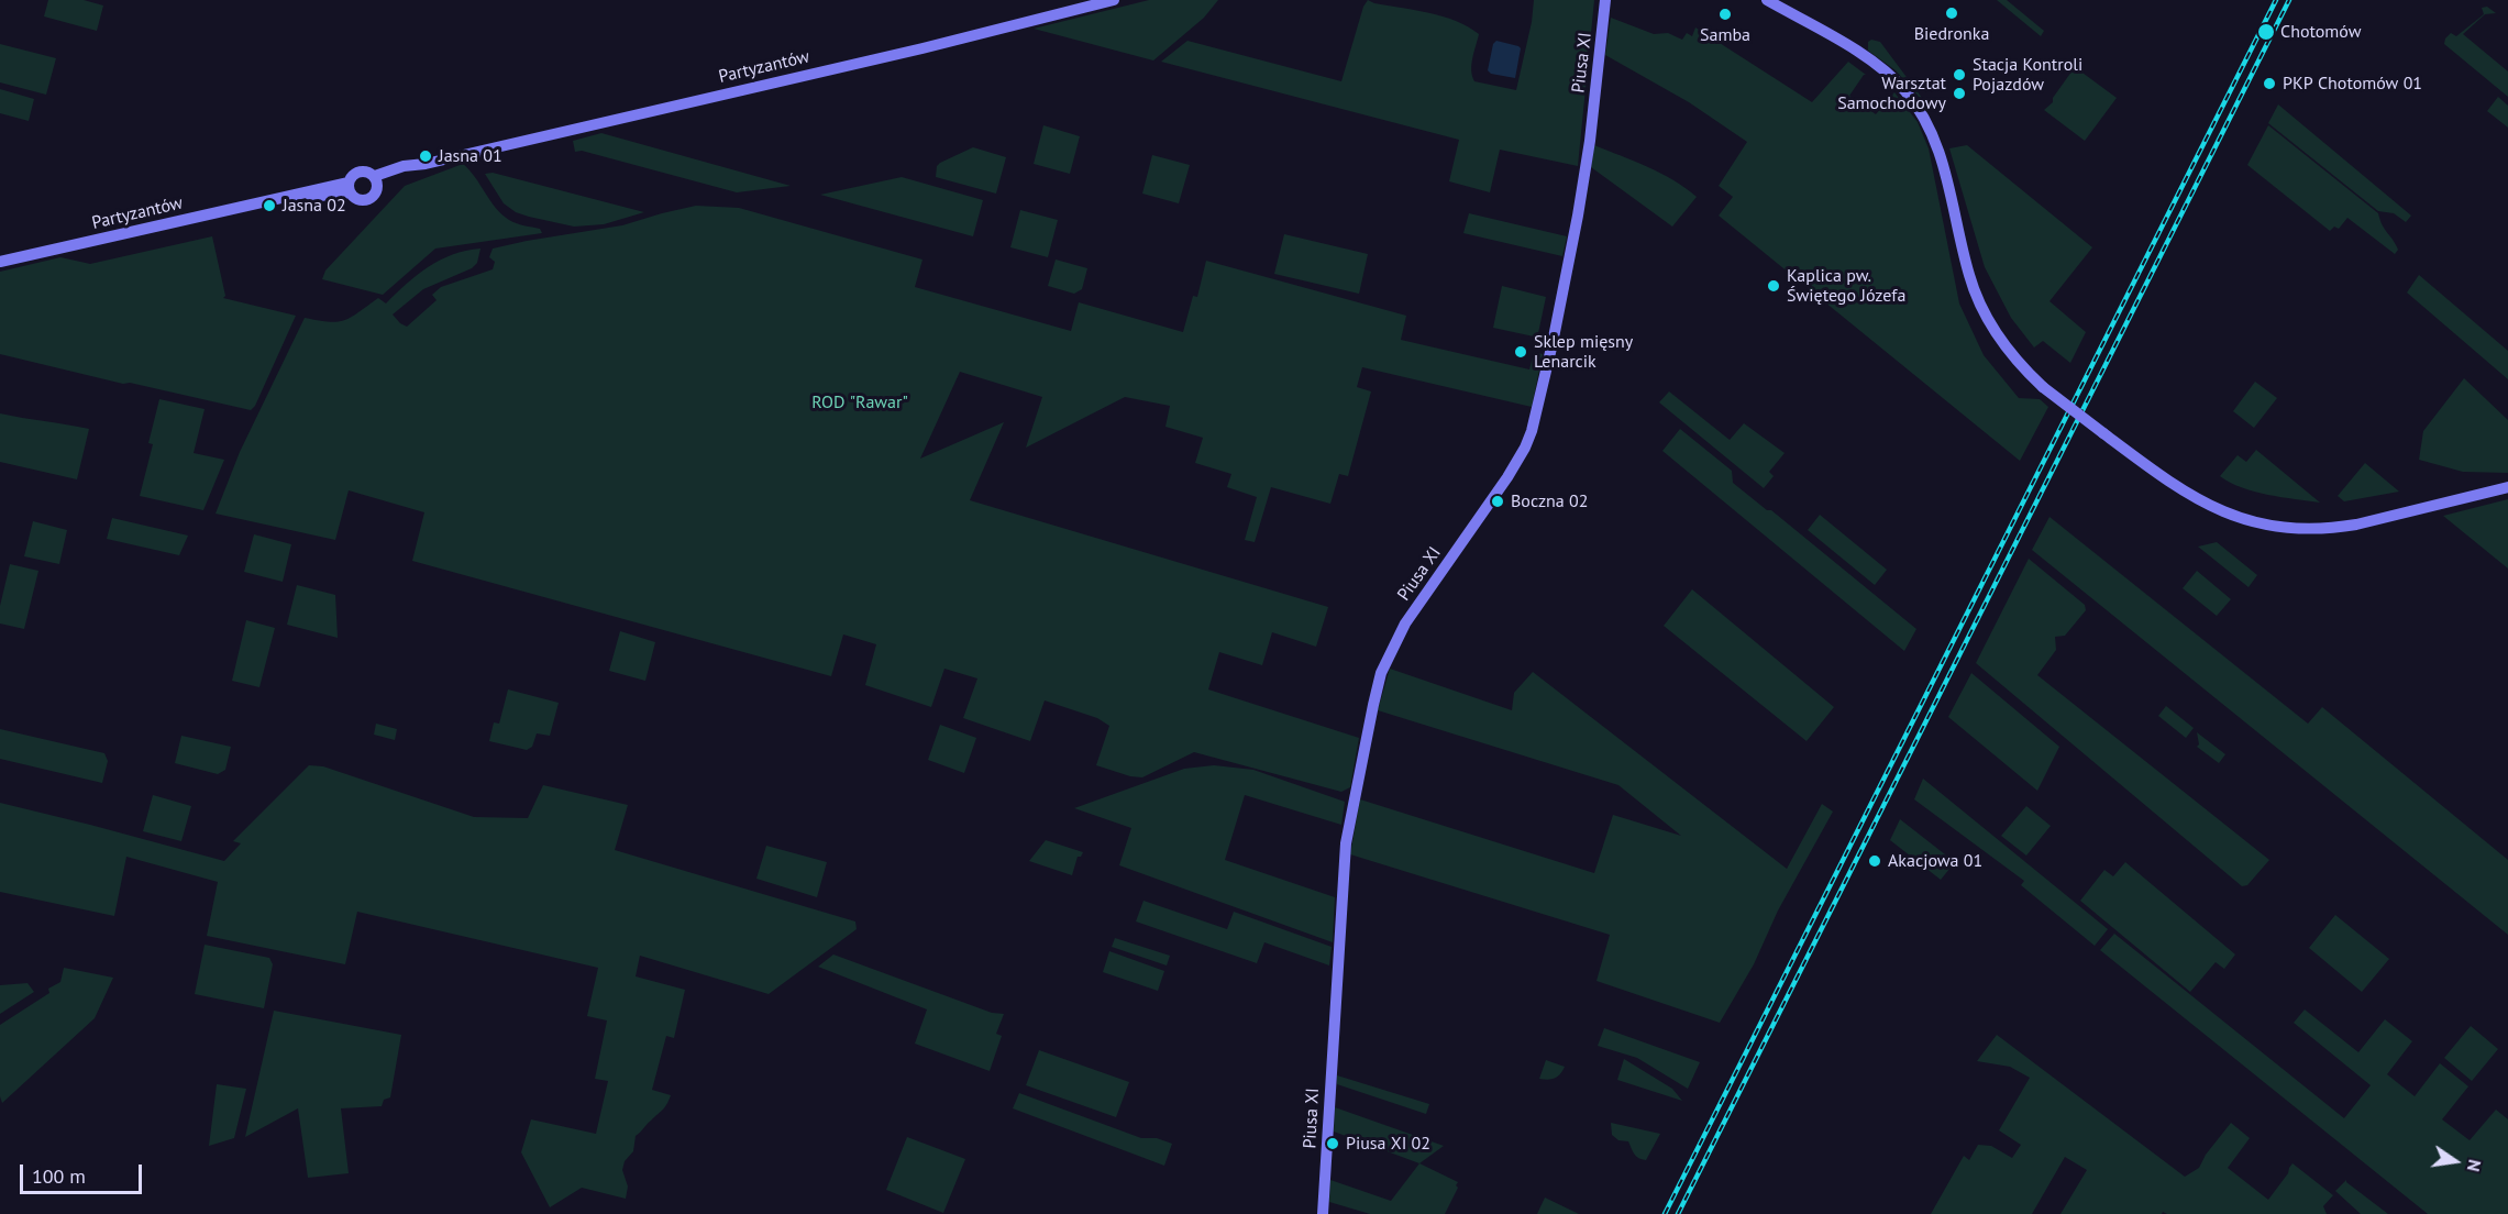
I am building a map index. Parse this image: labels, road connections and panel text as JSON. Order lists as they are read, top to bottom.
{
  "streets": {
    "street": ["Piusa XI", "Partyzantów"]
  },
  "parks": ["ROD \"Rawar\""],
  "places": [
    "Biedronka",
    "Samba",
    "Chotomów",
    "Stacja Kontroli Pojazdów",
    "PKP Chotomów 01",
    "Warsztat Samochodowy",
    "Jasna 01",
    "Jasna 02",
    "Kaplica pw. Świętego Józefa",
    "Sklep mięsny Lenarcik",
    "Boczna 02",
    "Akacjowa 01",
    "Piusa XI 02"
  ],
  "scale_bar": "100 m",
  "north": "right"
}
